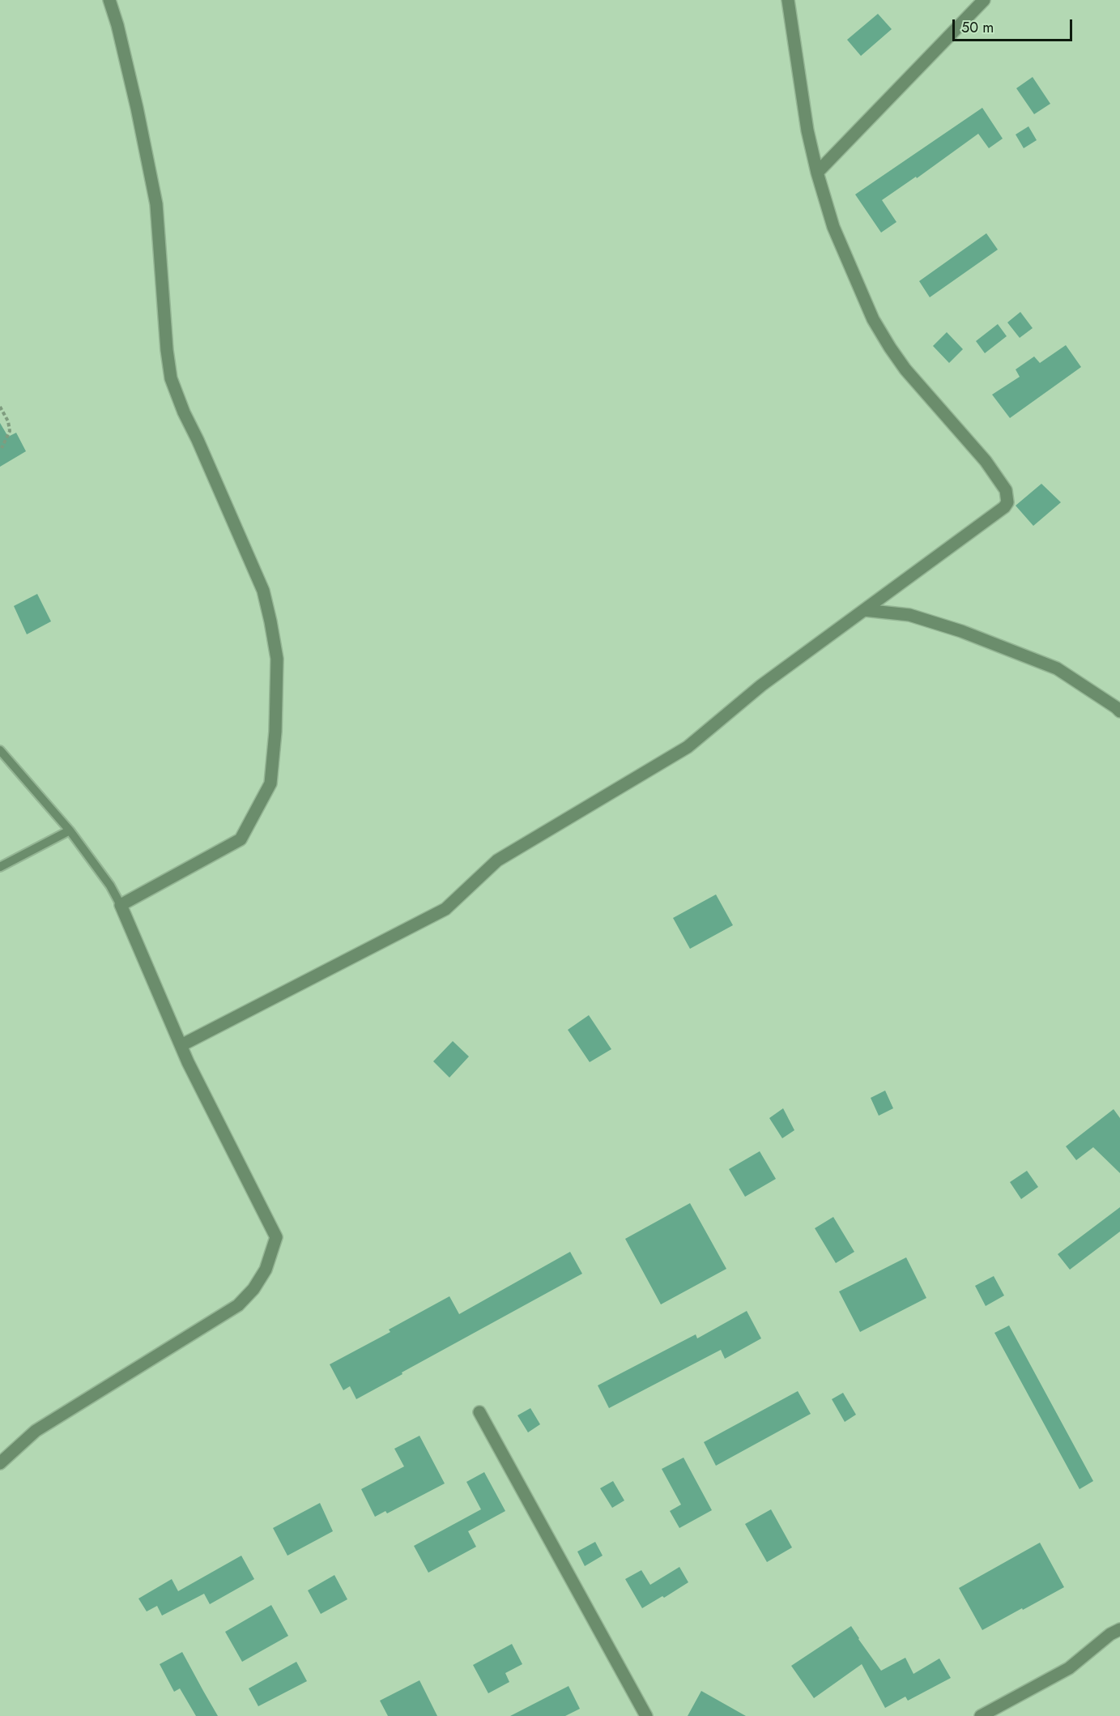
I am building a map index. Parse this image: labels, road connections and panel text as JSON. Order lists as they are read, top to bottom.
{
  "scale_bar": "50 m"
}
